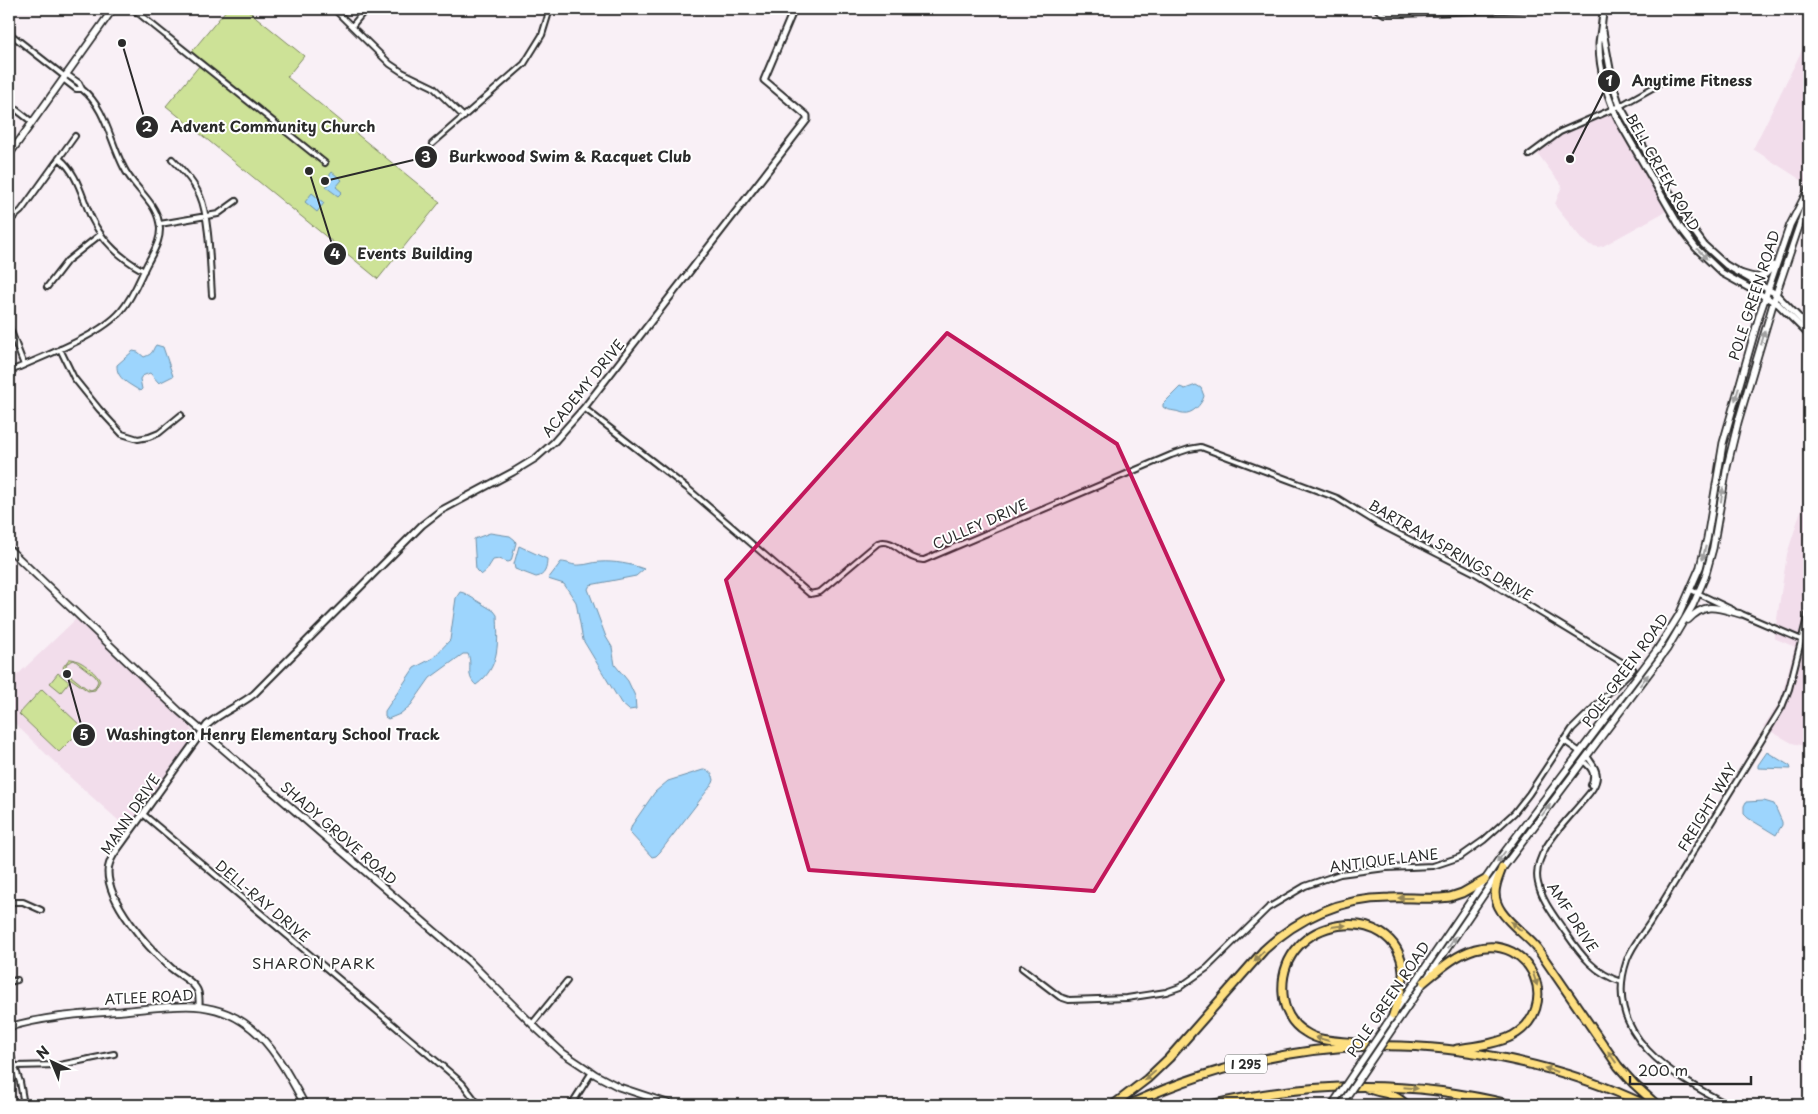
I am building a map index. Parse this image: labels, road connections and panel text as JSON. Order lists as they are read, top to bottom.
{
  "streets": {
    "highway": ["I 295"],
    "main road": ["POLE GREEN ROAD", "SHADY GROVE ROAD", "ATLEE ROAD"],
    "street": [
      "BELL CREEK ROAD",
      "ACADEMY DRIVE",
      "CULLEY DRIVE",
      "BARTRAM SPRINGS DRIVE",
      "FREIGHT WAY",
      "MANN DRIVE",
      "ANTIQUE LANE",
      "DELL-RAY DRIVE",
      "AMF DRIVE"
    ]
  },
  "crossings": [
    ["BELL CREEK ROAD", "POLE GREEN ROAD"],
    ["POLE GREEN ROAD", "AMF DRIVE"],
    ["ACADEMY DRIVE", "CULLEY DRIVE"],
    ["ACADEMY DRIVE", "MANN DRIVE"],
    ["ACADEMY DRIVE", "SHADY GROVE ROAD"],
    ["CULLEY DRIVE", "BARTRAM SPRINGS DRIVE"],
    ["BARTRAM SPRINGS DRIVE", "ANTIQUE LANE"],
    ["FREIGHT WAY", "AMF DRIVE"],
    ["MANN DRIVE", "SHADY GROVE ROAD"],
    ["MANN DRIVE", "DELL-RAY DRIVE"],
    ["MANN DRIVE", "ATLEE ROAD"]
  ],
  "districts": ["SHARON PARK"],
  "places": [
    "Advent Community Church",
    "Anytime Fitness",
    "Events Building",
    "Burkwood Swim & Racquet Club",
    "Washington Henry Elementary School Track"
  ],
  "scale_bar": "200 m",
  "north": "top left"
}
